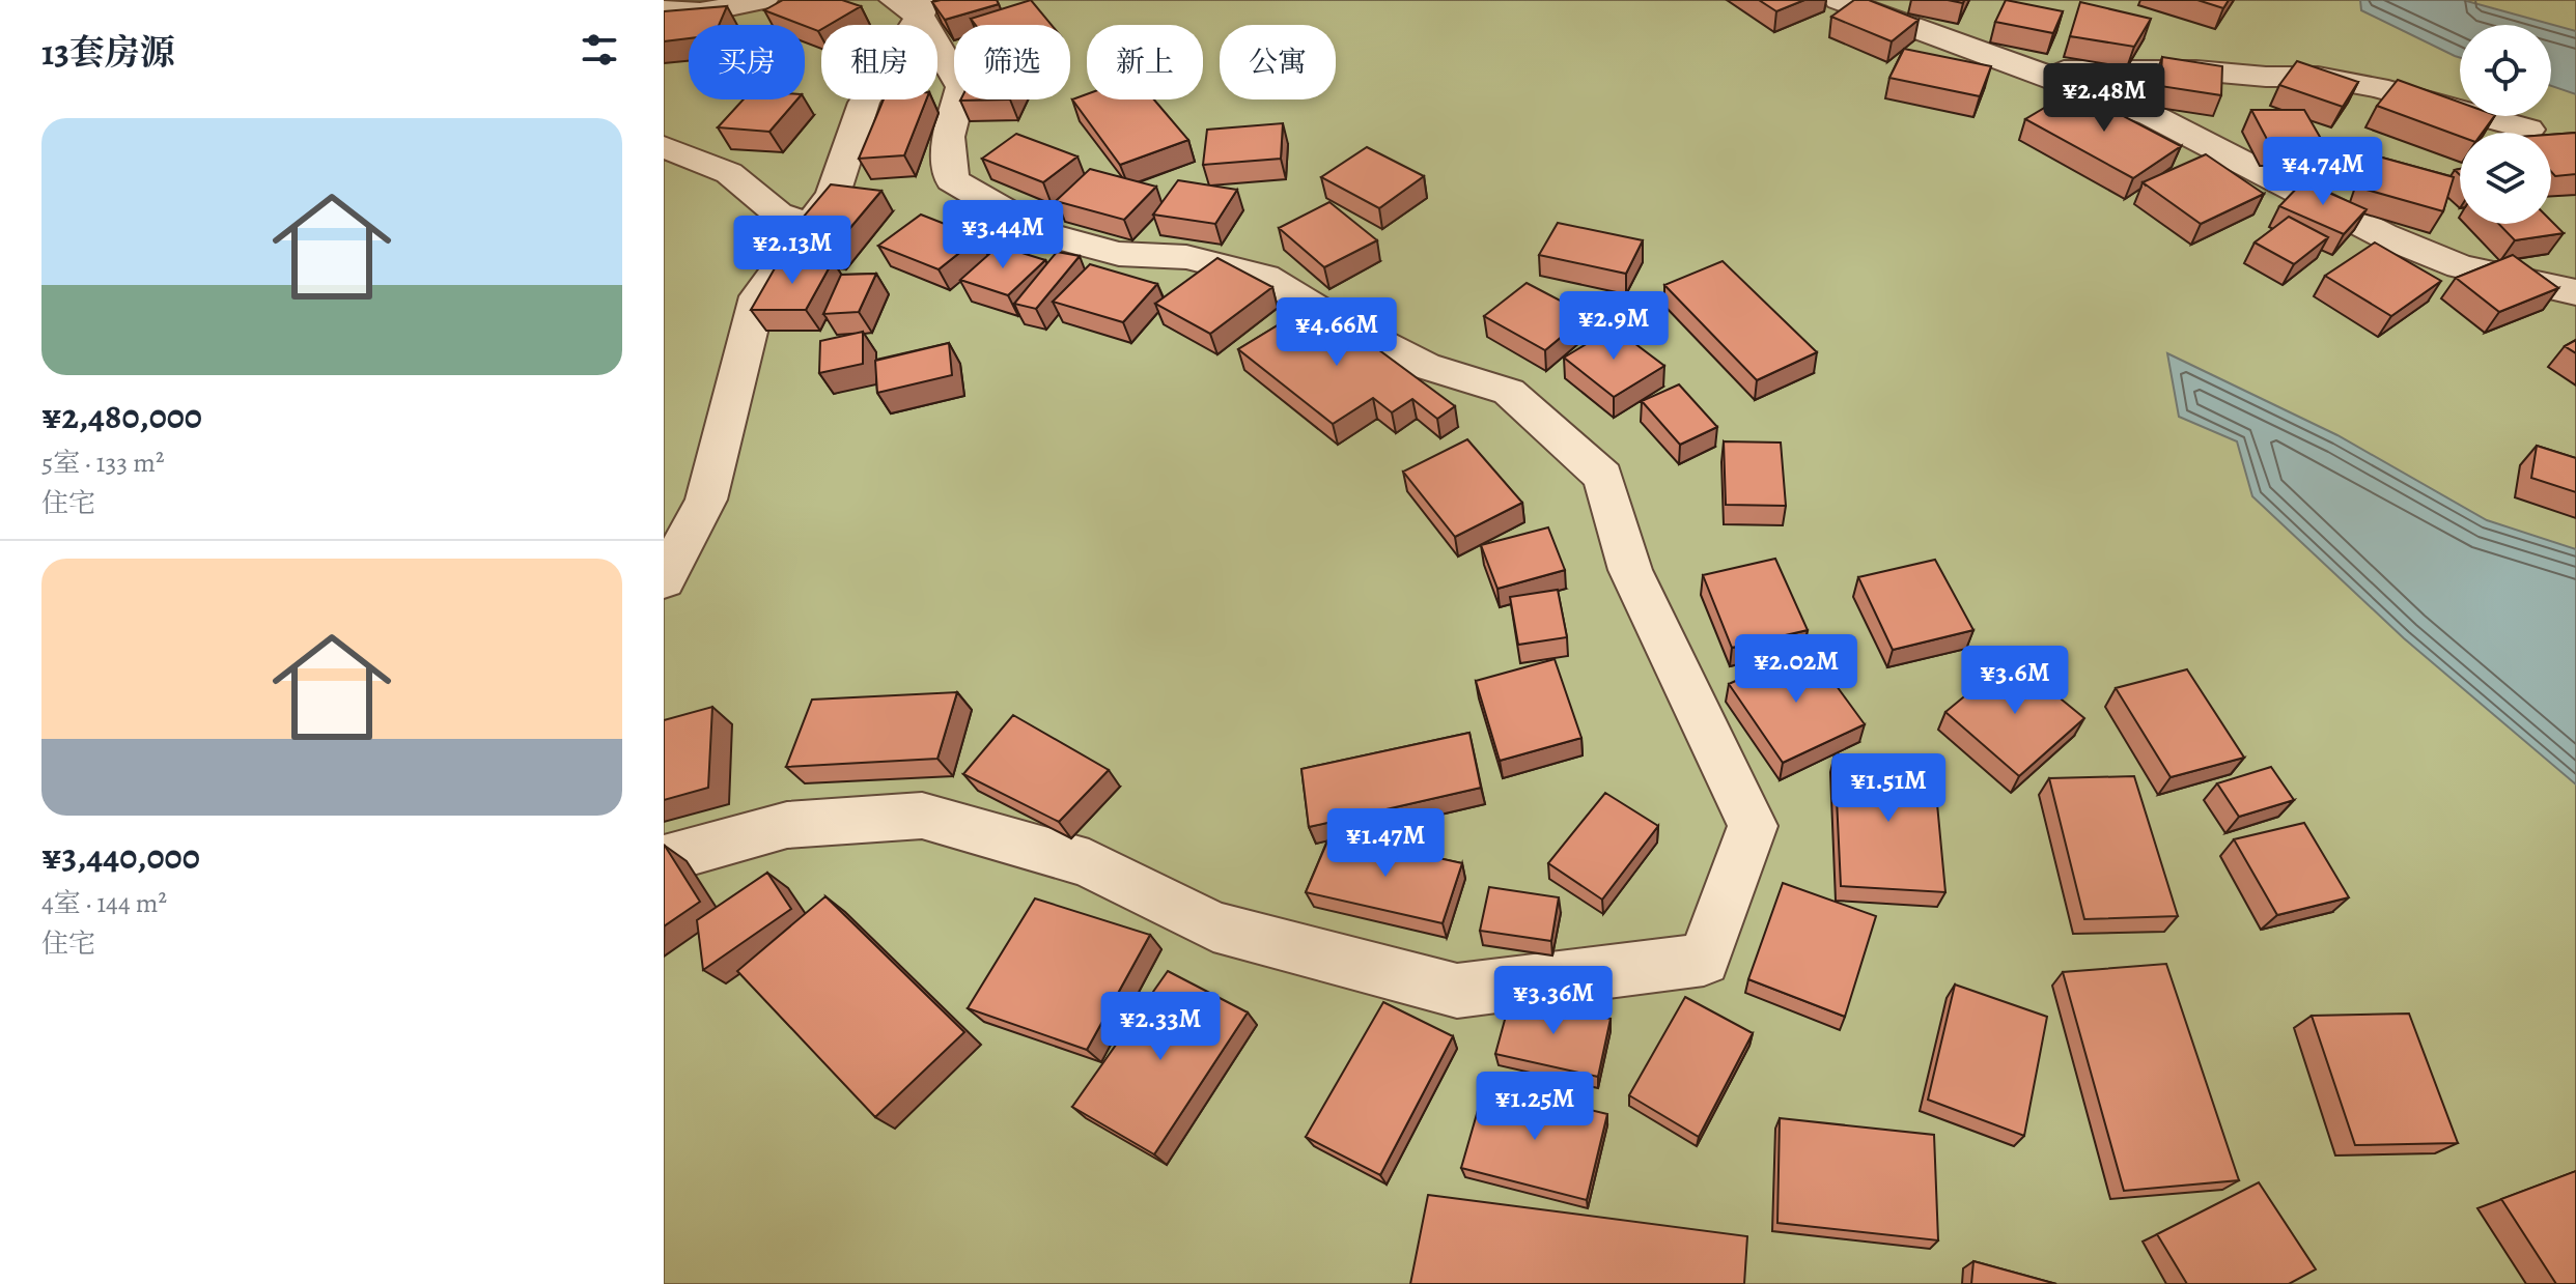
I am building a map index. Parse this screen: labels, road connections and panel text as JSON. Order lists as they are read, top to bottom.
{
  "page": {
    "heading": "13套房源",
    "chip": [
      "买房",
      "租房",
      "筛选",
      "新上",
      "公寓"
    ],
    "price": [
      "¥2.48M",
      "¥4.74M",
      "¥3.44M",
      "¥2.13M",
      "¥2.9M",
      "¥4.66M",
      "¥2.02M",
      "¥3.6M",
      "¥1.51M",
      "¥1.47M",
      "¥3.36M",
      "¥2.33M",
      "¥1.25M"
    ],
    "list": [
      {
        "name": "¥2,480,000",
        "note": "5室 · 133 m² · 住宅"
      },
      {
        "name": "¥3,440,000",
        "note": "4室 · 144 m² · 住宅"
      }
    ]
  }
}
